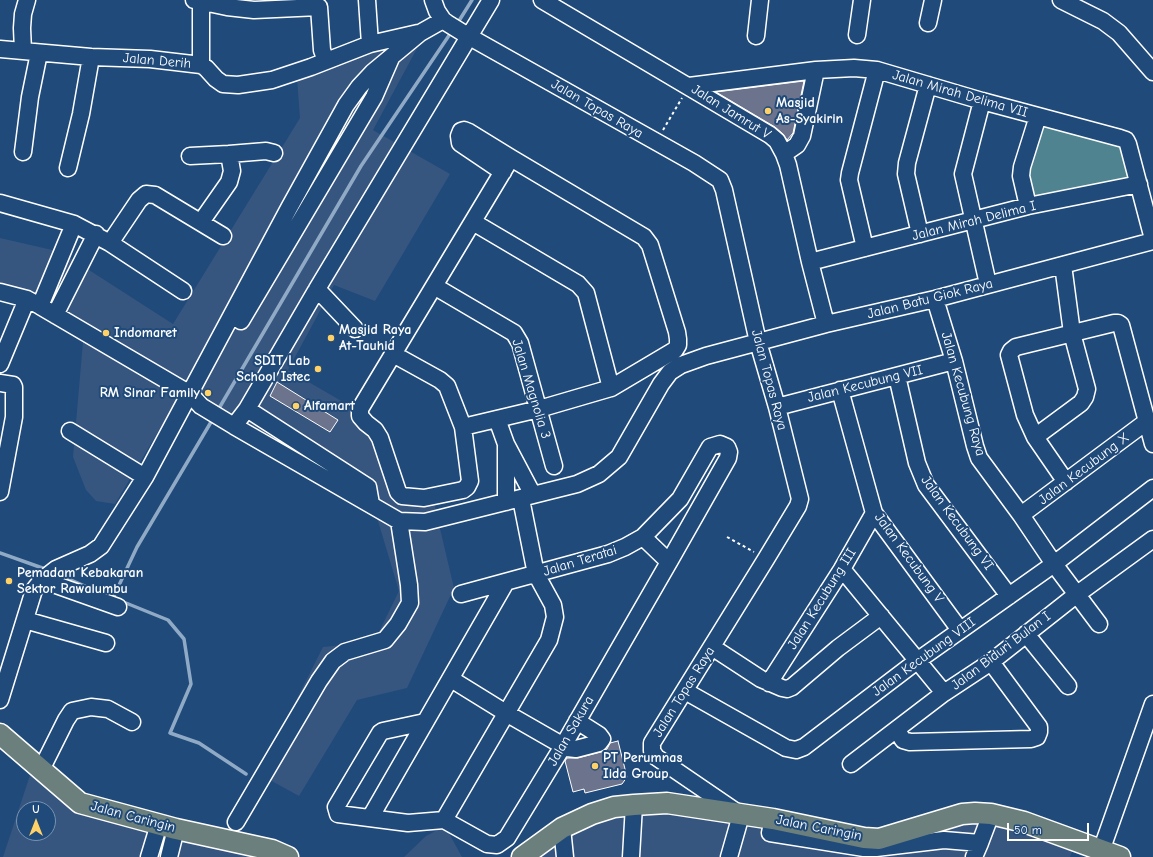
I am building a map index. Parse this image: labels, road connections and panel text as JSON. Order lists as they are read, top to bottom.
{
  "streets": {
    "main road": ["Jalan Caringin"],
    "street": [
      "Jalan Derih",
      "Jalan Mirah Delima VII",
      "Jalan Topas Raya",
      "Jalan Jamrut V",
      "Jalan Mirah Delima I",
      "Jalan Batu Giok Raya",
      "Jalan Kecubung VII",
      "Jalan Magnolia 3",
      "Jalan Kecubung Raya",
      "Jalan Kecubung X",
      "Jalan Kecubung VI",
      "Jalan Kecubung V",
      "Jalan Teratai",
      "Jalan Kecubung III",
      "Jalan Biduri Bulan I",
      "Jalan Kecubung VIII",
      "Jalan Sakura"
    ]
  },
  "crossings": [
    ["Jalan Mirah Delima VII", "Jalan Jamrut V"],
    ["Jalan Mirah Delima VII", "Jalan Mirah Delima I"],
    ["Jalan Mirah Delima VII", "Jalan Batu Giok Raya"],
    ["Jalan Topas Raya", "Jalan Batu Giok Raya"],
    ["Jalan Topas Raya", "Jalan Kecubung VII"],
    ["Jalan Topas Raya", "Jalan Kecubung VIII"],
    ["Jalan Topas Raya", "Jalan Caringin"],
    ["Jalan Jamrut V", "Jalan Mirah Delima I"],
    ["Jalan Jamrut V", "Jalan Batu Giok Raya"],
    ["Jalan Batu Giok Raya", "Jalan Kecubung Raya"],
    ["Jalan Kecubung VII", "Jalan Kecubung Raya"],
    ["Jalan Kecubung VII", "Jalan Kecubung VI"],
    ["Jalan Kecubung VII", "Jalan Kecubung V"],
    ["Jalan Kecubung Raya", "Jalan Kecubung X"],
    ["Jalan Kecubung Raya", "Jalan Biduri Bulan I"],
    ["Jalan Kecubung Raya", "Jalan Kecubung VIII"],
    ["Jalan Kecubung VI", "Jalan Kecubung VIII"],
    ["Jalan Kecubung V", "Jalan Kecubung III"],
    ["Jalan Kecubung V", "Jalan Kecubung VIII"],
    ["Jalan Teratai", "Jalan Sakura"]
  ],
  "places": [
    "Masjid As-Syakirin",
    "Indomaret",
    "Masjid Raya At-Tauhid",
    "SDIT Lab School Istec",
    "RM Sinar Family",
    "Alfamart",
    "Pemadam Kebakaran Sektor Rawalumbu",
    "PT Perumnas Iida Group"
  ],
  "scale_bar": "50 m",
  "north": "top"
}
